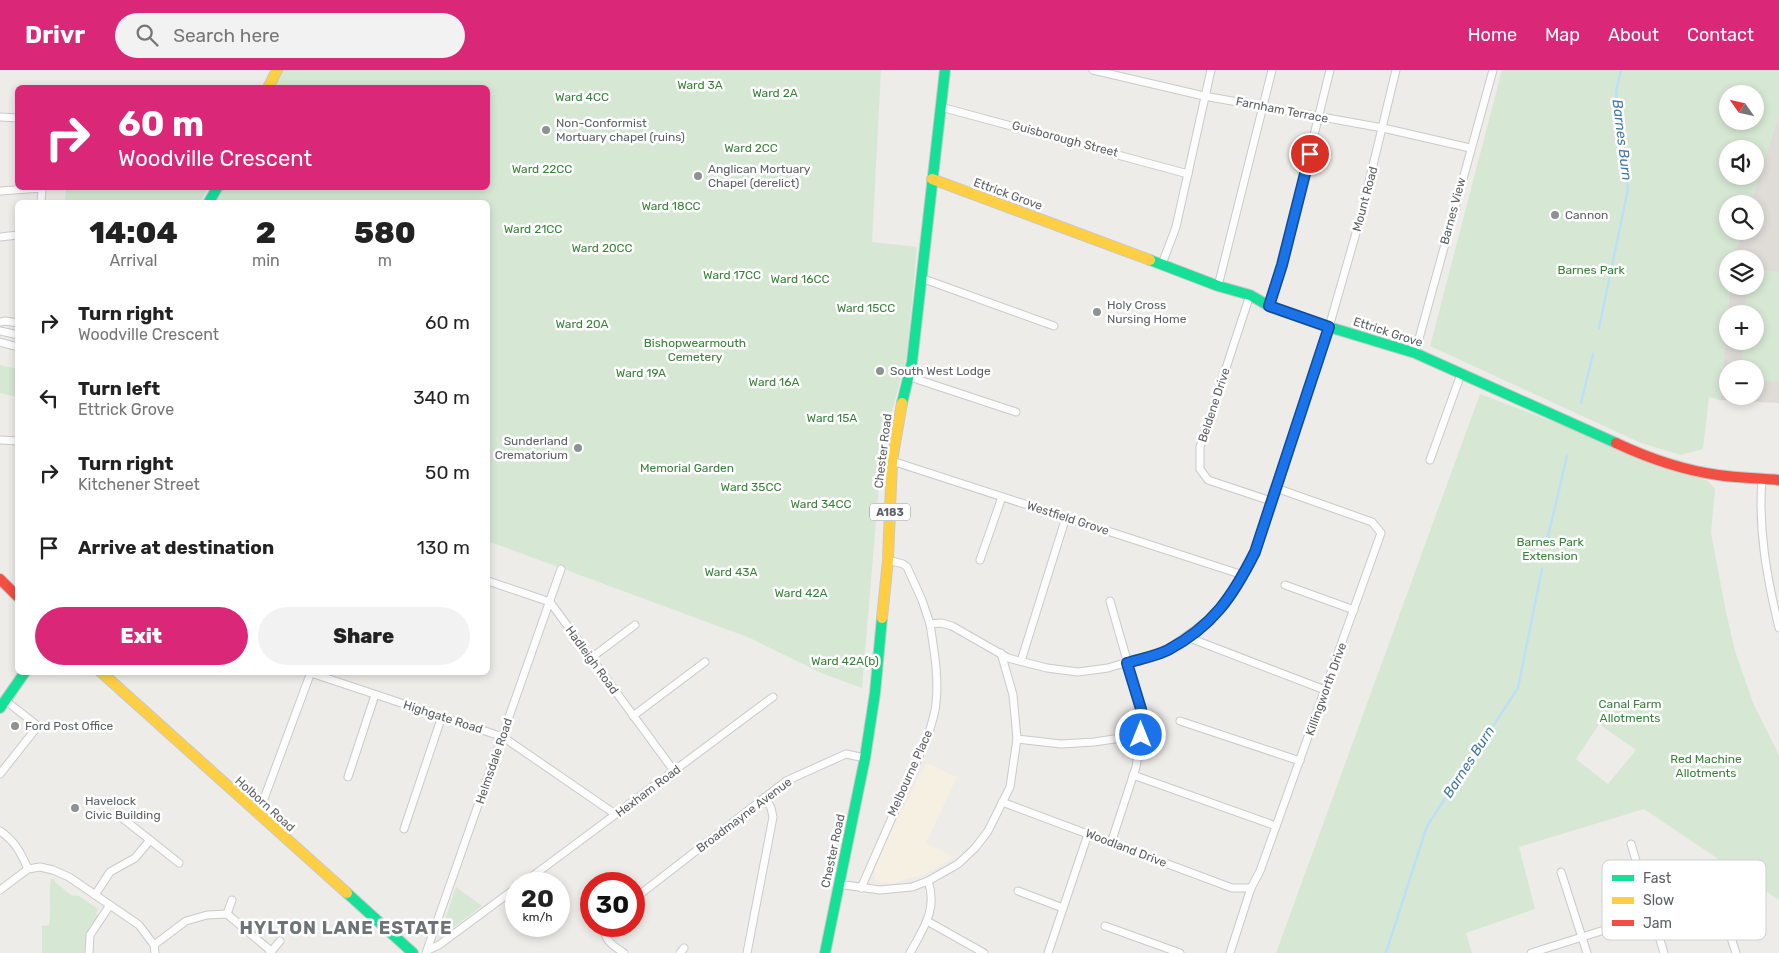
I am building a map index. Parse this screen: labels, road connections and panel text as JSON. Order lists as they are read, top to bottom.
{
  "streets": {
    "main road": [
      "Ettrick Grove",
      "Chester Road",
      "A183",
      "Holborn Road"
    ],
    "street": [
      "Farnham Terrace",
      "Guisborough Street",
      "Mount Road",
      "Barnes View",
      "Beldene Drive",
      "Westfield Grove",
      "Hadleigh Road",
      "Killingworth Drive",
      "Highgate Road",
      "Helmsdale Road",
      "Melbourne Place",
      "Hexham Road",
      "Broadmayne Avenue",
      "Woodland Drive"
    ]
  },
  "crossings": [
    ["Farnham Terrace", "Mount Road"],
    ["Farnham Terrace", "Barnes View"],
    ["Guisborough Street", "Chester Road"],
    ["Ettrick Grove", "Mount Road"],
    ["Ettrick Grove", "Barnes View"],
    ["Ettrick Grove", "Beldene Drive"],
    ["Ettrick Grove", "Chester Road"],
    ["Mount Road", "Beldene Drive"],
    ["Mount Road", "Westfield Grove"],
    ["Mount Road", "Killingworth Drive"],
    ["Mount Road", "Melbourne Place"],
    ["Chester Road", "Westfield Grove"],
    ["Chester Road", "Melbourne Place"],
    ["Chester Road", "Broadmayne Avenue"],
    ["Hadleigh Road", "Helmsdale Road"],
    ["Hadleigh Road", "Hexham Road"],
    ["Killingworth Drive", "Woodland Drive"],
    ["Highgate Road", "Helmsdale Road"],
    ["Highgate Road", "Hexham Road"]
  ],
  "districts": ["HYLTON LANE ESTATE"],
  "water": ["Barnes Burn"],
  "parks": [
    "Ward 3A",
    "Ward 2A",
    "Ward 4CC",
    "Ward 2CC",
    "Ward 22CC",
    "Ward 18CC",
    "Ward 21CC",
    "Ward 20CC",
    "Barnes Park",
    "Ward 17CC",
    "Ward 16CC",
    "Ward 15CC",
    "Ward 20A",
    "Bishopwearmouth Cemetery",
    "Ward 19A",
    "Ward 16A",
    "Ward 15A",
    "Memorial Garden",
    "Ward 35CC",
    "Ward 34CC",
    "Barnes Park Extension",
    "Ward 43A",
    "Ward 42A",
    "Ward 42A(b)",
    "Canal Farm Allotments",
    "Red Machine Allotments"
  ],
  "places": [
    "Non-Conformist Mortuary chapel (ruins)",
    "Anglican Mortuary Chapel (derelict)",
    "Cannon",
    "Holy Cross Nursing Home",
    "South West Lodge",
    "Sunderland Crematorium",
    "Ford Post Office",
    "Havelock Civic Building"
  ],
  "legend": ["Fast", "Slow", "Jam"],
  "north": "top left",
  "page": {
    "header": "Drivr",
    "search": "Search here",
    "nav": [
      "Home",
      "Map",
      "About",
      "Contact"
    ],
    "map_buttons": ["+", "−"],
    "turn": ["60 m", "Woodville Crescent"],
    "eta": [
      "14:04",
      "Arrival",
      "2",
      "min",
      "580",
      "m"
    ],
    "list": [
      {
        "name": "Turn right",
        "note": "Woodville Crescent",
        "value": "60 m"
      },
      {
        "name": "Turn left",
        "note": "Ettrick Grove",
        "value": "340 m"
      },
      {
        "name": "Turn right",
        "note": "Kitchener Street",
        "value": "50 m"
      },
      {
        "name": "Arrive at destination",
        "value": "130 m"
      }
    ],
    "buttons": ["Exit", "Share"],
    "speed": "20 km/h",
    "limit": "30"
  }
}
